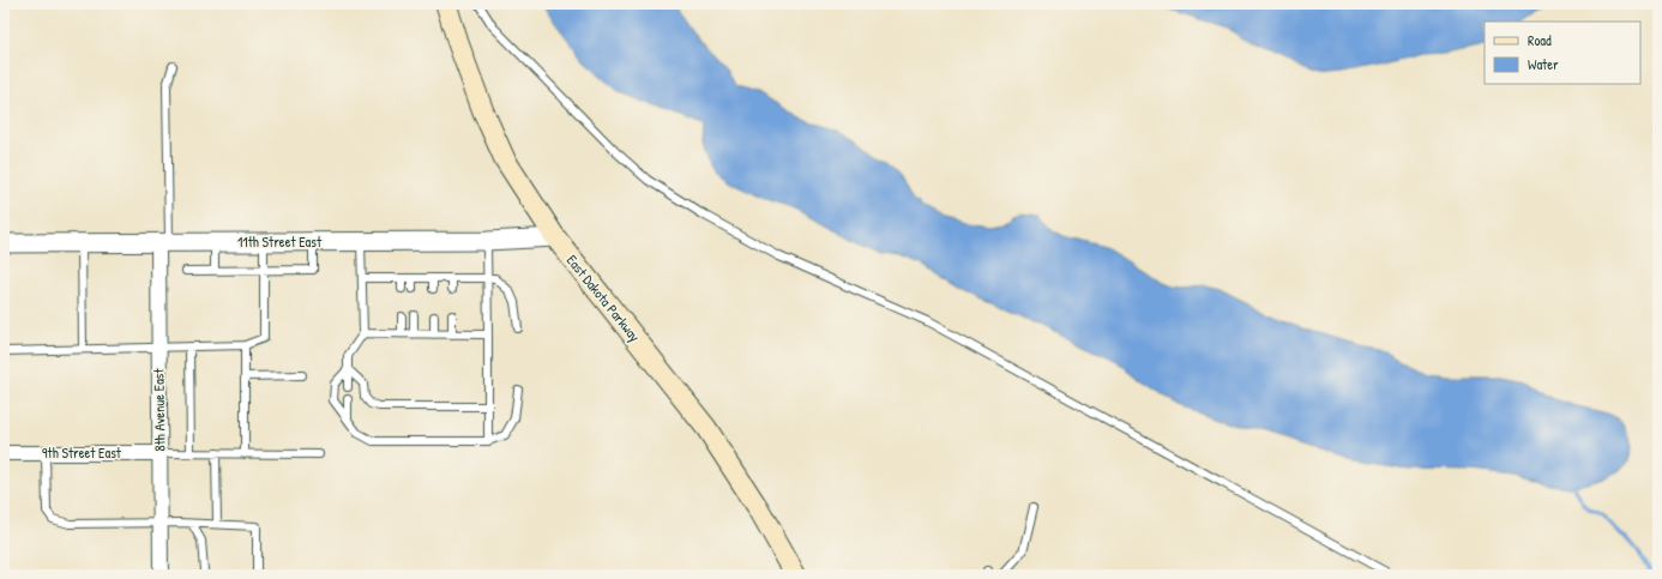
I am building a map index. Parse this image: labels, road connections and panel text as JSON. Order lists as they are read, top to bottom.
{
  "streets": {
    "main road": ["East Dakota Parkway"],
    "street": ["11th Street East", "8th Avenue East", "9th Street East"]
  },
  "crossings": [
    ["11th Street East", "East Dakota Parkway"],
    ["11th Street East", "8th Avenue East"],
    ["8th Avenue East", "9th Street East"]
  ],
  "legend": ["Road", "Water"]
}
